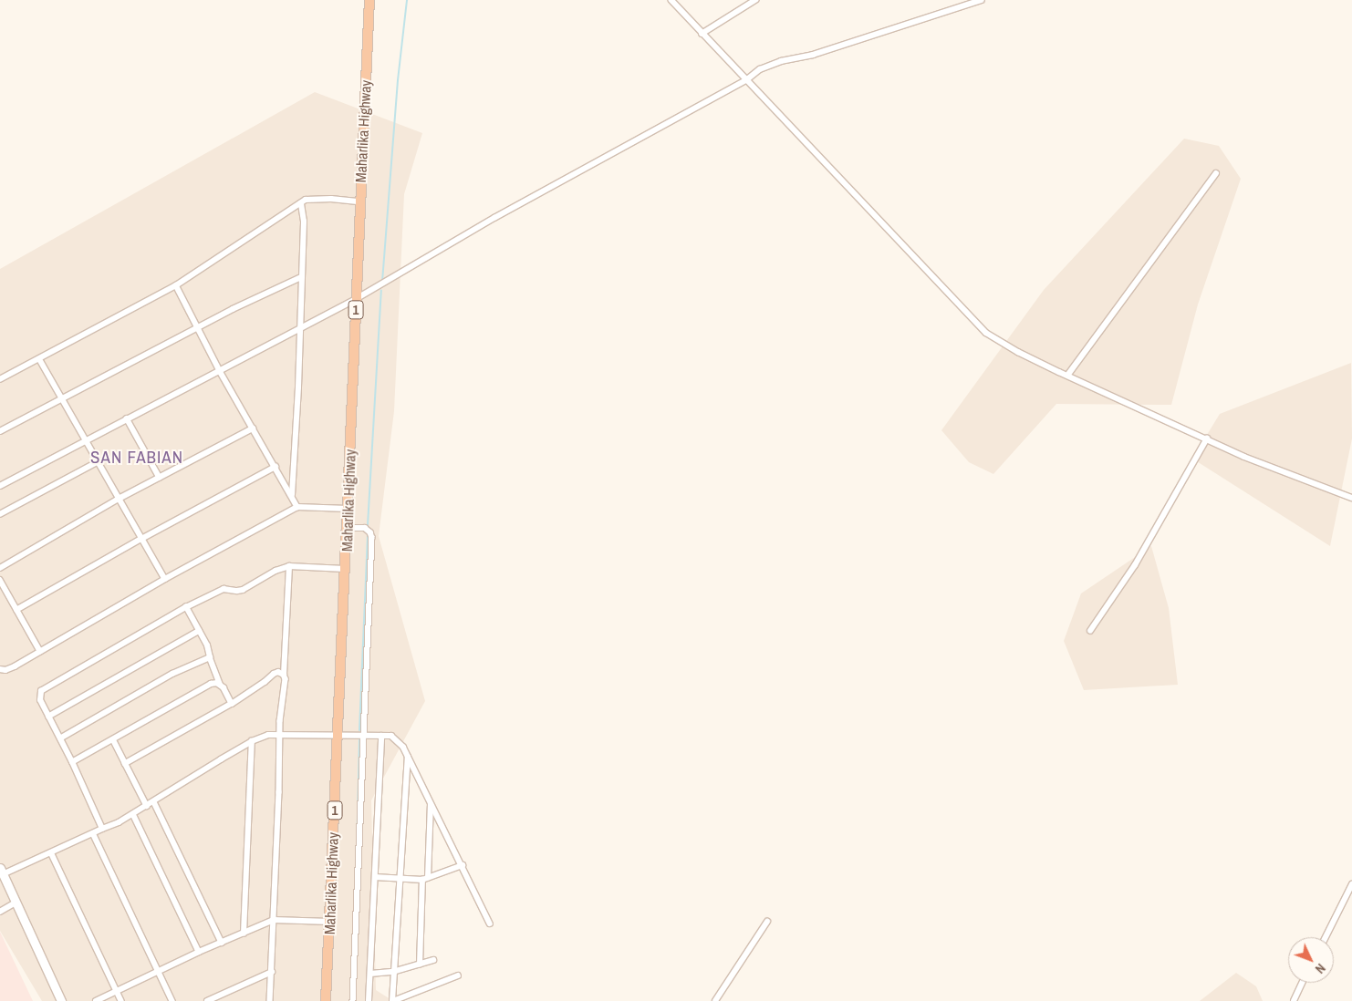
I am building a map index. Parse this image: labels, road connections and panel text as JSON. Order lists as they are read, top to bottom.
{
  "streets": {
    "highway": ["Maharlika Highway", "1"]
  },
  "districts": ["SAN FABIAN"],
  "north": "bottom right"
}
